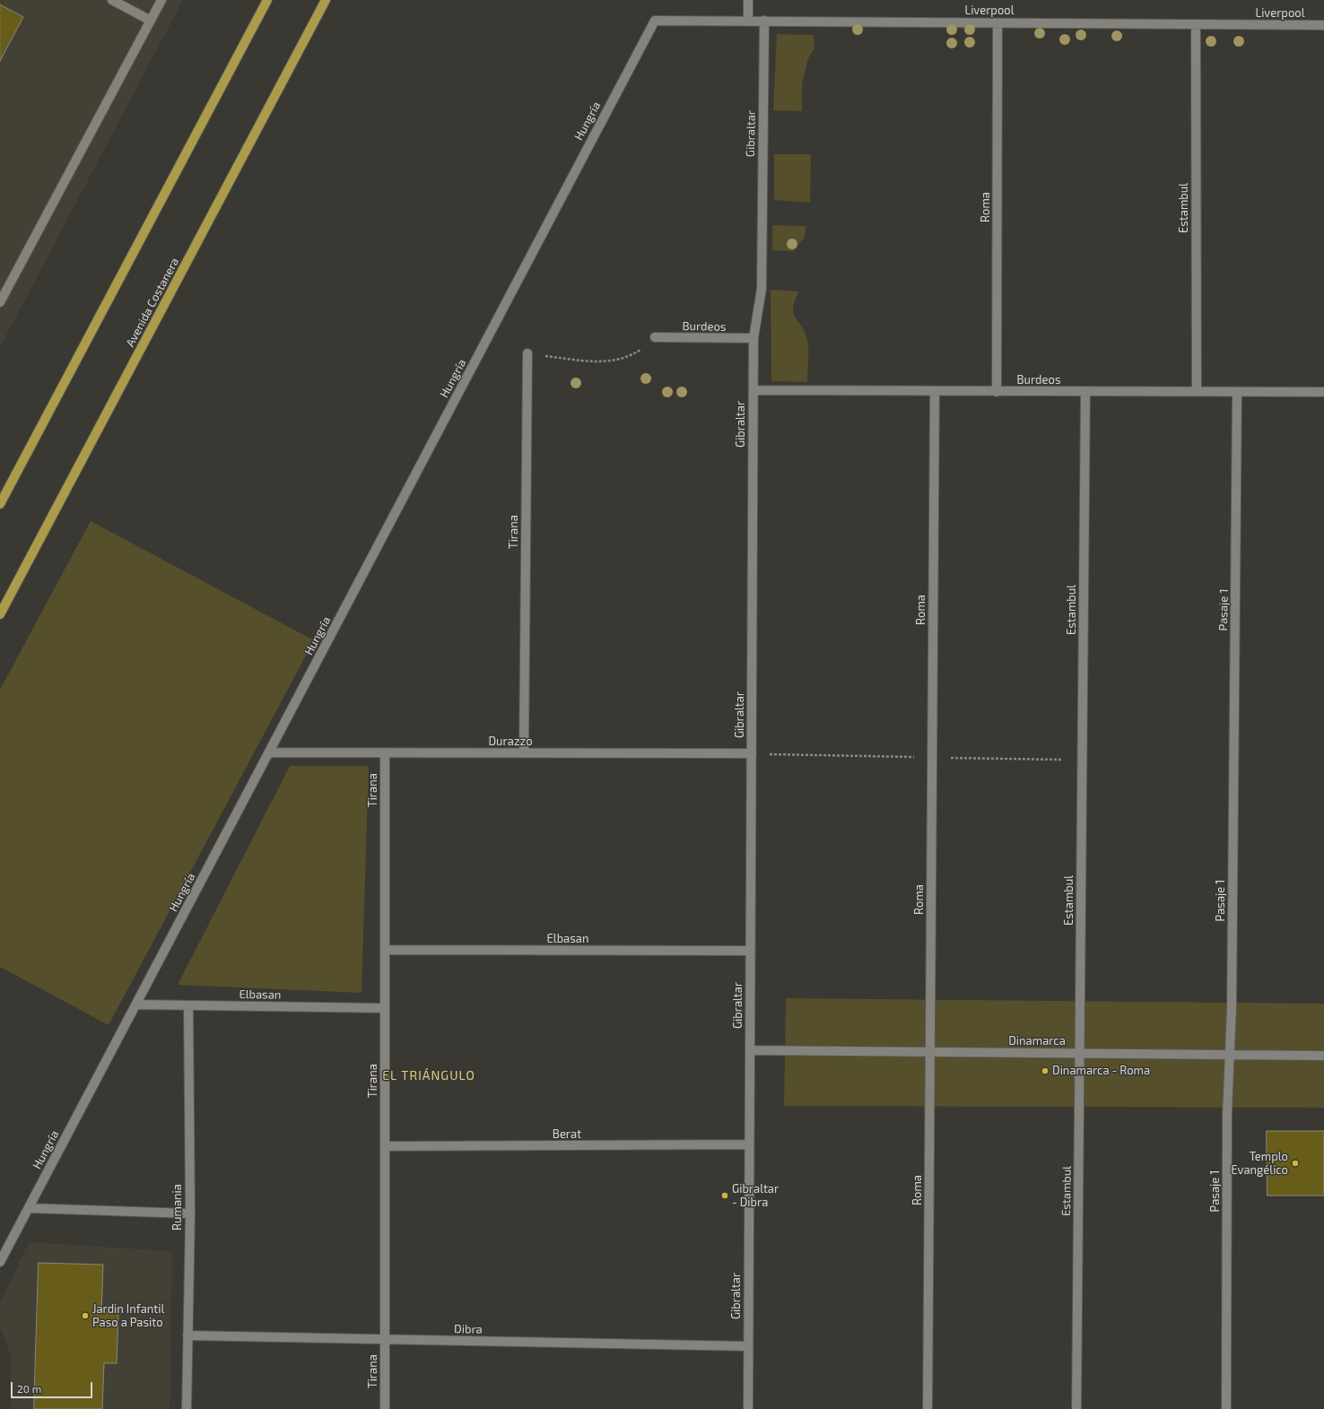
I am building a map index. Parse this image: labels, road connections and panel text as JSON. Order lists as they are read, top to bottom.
{
  "streets": {
    "main road": ["Avenida Costanera"],
    "street": [
      "Liverpool",
      "Hungría",
      "Gibraltar",
      "Roma",
      "Estambul",
      "Burdeos",
      "Tirana",
      "Pasaje 1",
      "Durazzo",
      "Elbasan",
      "Dinamarca",
      "Berat",
      "Rumania",
      "Dibra"
    ]
  },
  "crossings": [
    ["Liverpool", "Hungría"],
    ["Liverpool", "Gibraltar"],
    ["Liverpool", "Roma"],
    ["Liverpool", "Estambul"],
    ["Hungría", "Durazzo"],
    ["Hungría", "Elbasan"],
    ["Gibraltar", "Burdeos"],
    ["Gibraltar", "Durazzo"],
    ["Gibraltar", "Elbasan"],
    ["Gibraltar", "Dinamarca"],
    ["Gibraltar", "Berat"],
    ["Gibraltar", "Dibra"],
    ["Roma", "Burdeos"],
    ["Roma", "Dinamarca"],
    ["Estambul", "Burdeos"],
    ["Estambul", "Dinamarca"],
    ["Burdeos", "Pasaje 1"],
    ["Tirana", "Durazzo"],
    ["Tirana", "Elbasan"],
    ["Tirana", "Berat"],
    ["Tirana", "Dibra"],
    ["Pasaje 1", "Dinamarca"],
    ["Elbasan", "Rumania"],
    ["Rumania", "Dibra"]
  ],
  "districts": ["EL TRIÁNGULO"],
  "places": [
    "Dinamarca - Roma",
    "Templo Evangélico",
    "Gibraltar - Dibra",
    "Jardin Infantil Paso a Pasito"
  ],
  "scale_bar": "20 m"
}
